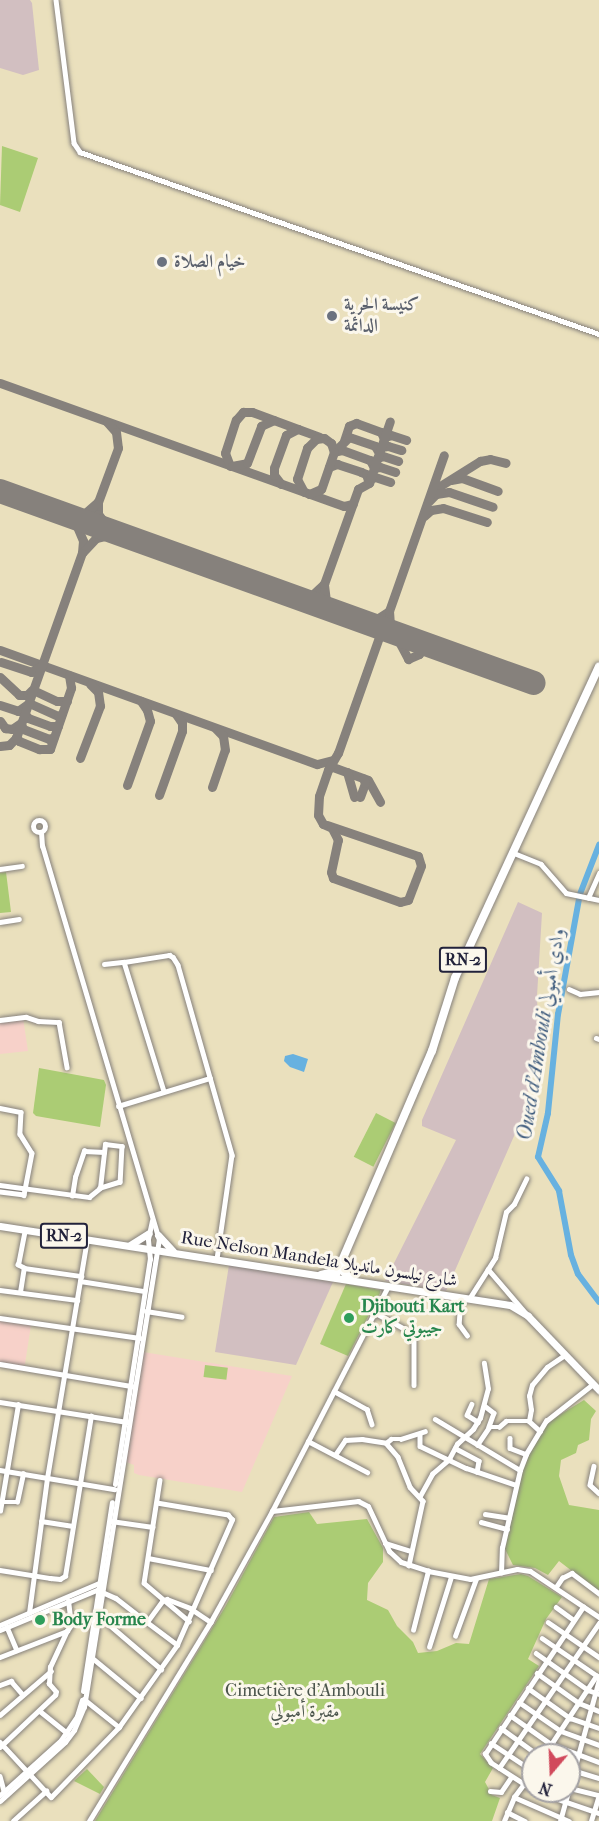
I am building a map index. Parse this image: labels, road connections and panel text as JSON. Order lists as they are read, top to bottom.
{
  "streets": {
    "highway": ["RN-2"],
    "main road": ["Rue Nelson Mandela شارع نيلسون مانديلا"]
  },
  "crossings": [
    ["RN-2", "Rue Nelson Mandela شارع نيلسون مانديلا"]
  ],
  "water": ["Oued d'Ambouli وادي أمبولي"],
  "parks": ["Cimetière d'Ambouli مقبرة أمبولي"],
  "places": [
    "خيام الصلاة",
    "كنيسة الحرية الدائمة",
    "Djibouti Kart جيبوتي كارت",
    "Body Forme"
  ],
  "north": "bottom"
}
